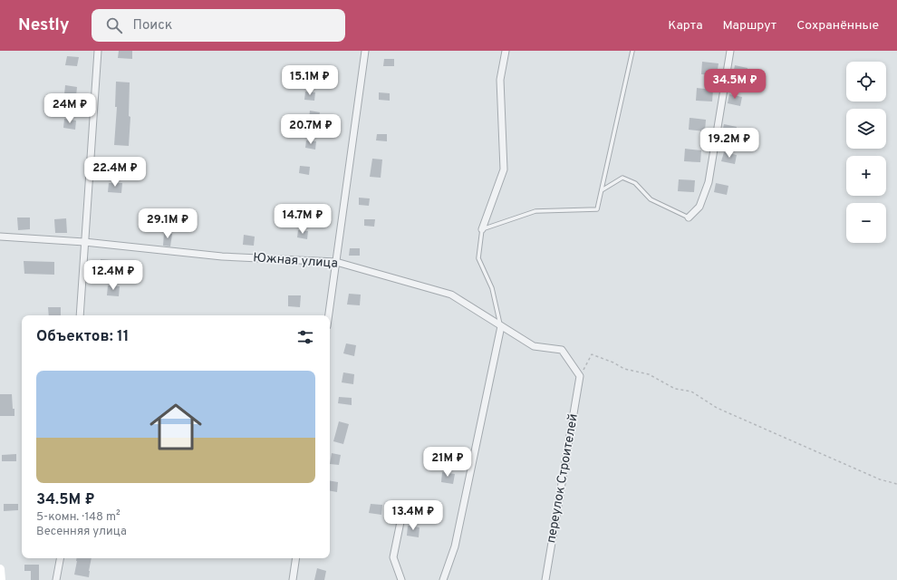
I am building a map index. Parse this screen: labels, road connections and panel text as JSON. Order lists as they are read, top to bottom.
{
  "streets": {
    "street": ["Южная улица", "переулок Строителей"]
  },
  "crossings": [
    ["Южная улица", "переулок Строителей"]
  ],
  "page": {
    "header": "Nestly",
    "search": "Поиск",
    "nav": ["Карта", "Маршрут", "Сохранённые"],
    "map_buttons": ["+", "−"],
    "price": [
      "15.1M ₽",
      "34.5M ₽",
      "24M ₽",
      "20.7M ₽",
      "19.2M ₽",
      "22.4M ₽",
      "14.7M ₽",
      "29.1M ₽",
      "12.4M ₽",
      "21M ₽",
      "13.4M ₽"
    ],
    "heading": "Объектов: 11",
    "list": [
      {
        "name": "34.5M ₽",
        "note": "5-комн. · 148 m² · Весенняя улица"
      }
    ]
  }
}
